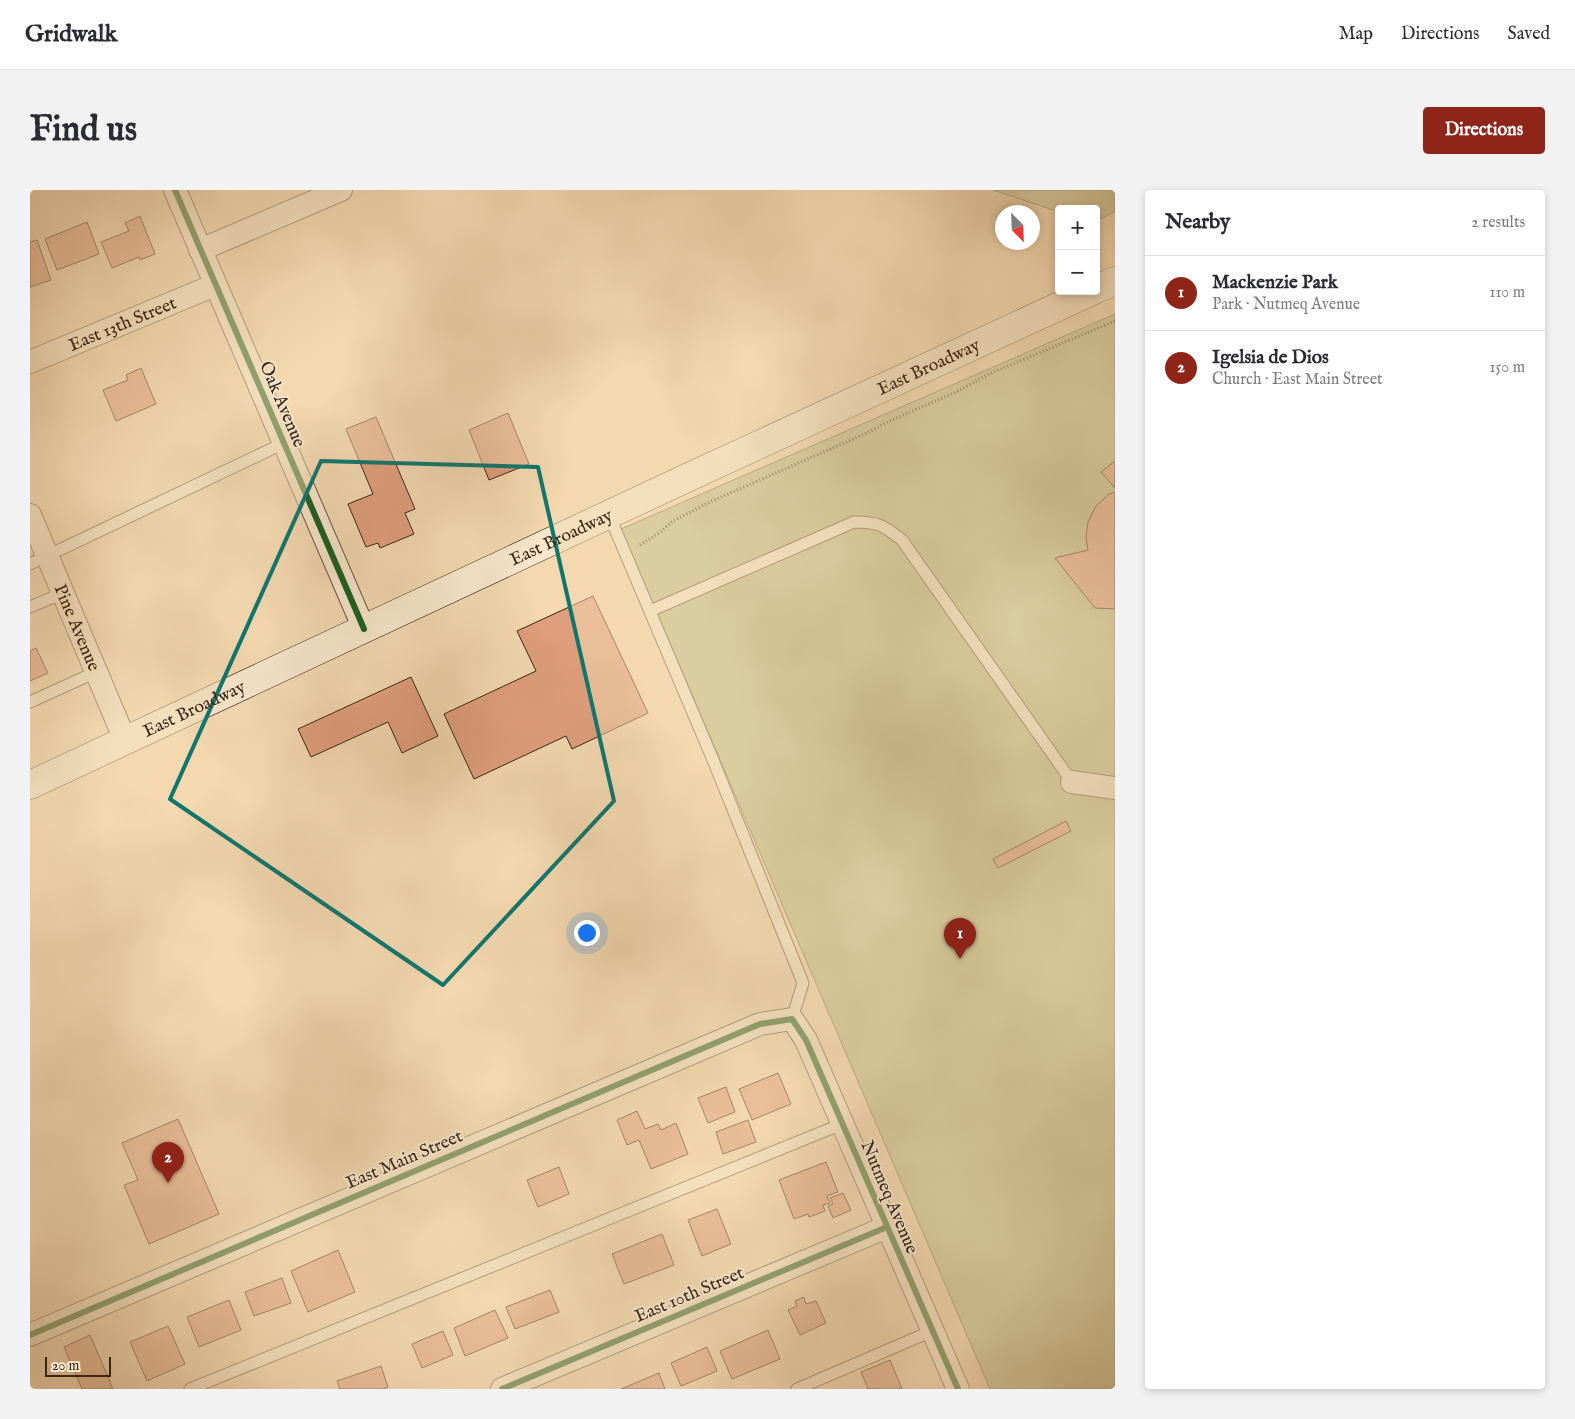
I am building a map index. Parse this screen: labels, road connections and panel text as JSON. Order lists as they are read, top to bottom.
{
  "streets": {
    "main road": ["East Broadway"],
    "street": [
      "East 13th Street",
      "Oak Avenue",
      "Pine Avenue",
      "East Main Street",
      "Nutmeq Avenue",
      "East 10th Street"
    ]
  },
  "crossings": [
    ["East 13th Street", "Oak Avenue"],
    ["East Broadway", "Oak Avenue"],
    ["East Broadway", "Pine Avenue"],
    ["East Main Street", "Nutmeq Avenue"],
    ["Nutmeq Avenue", "East 10th Street"]
  ],
  "scale_bar": "20 m",
  "north": "bottom right",
  "page": {
    "header": "Gridwalk",
    "nav": ["Map", "Directions", "Saved"],
    "buttons": "Directions",
    "title": "Find us",
    "heading": ["Nearby", "2 results"],
    "map_buttons": ["+", "−"],
    "list": [
      {
        "mark": "1",
        "name": "Mackenzie Park",
        "note": "Park · Nutmeq Avenue",
        "value": "110 m"
      },
      {
        "mark": "2",
        "name": "Igelsia de Dios",
        "note": "Church · East Main Street",
        "value": "150 m"
      }
    ],
    "pins": ["1", "2"],
    "scale": "20 m"
  }
}
